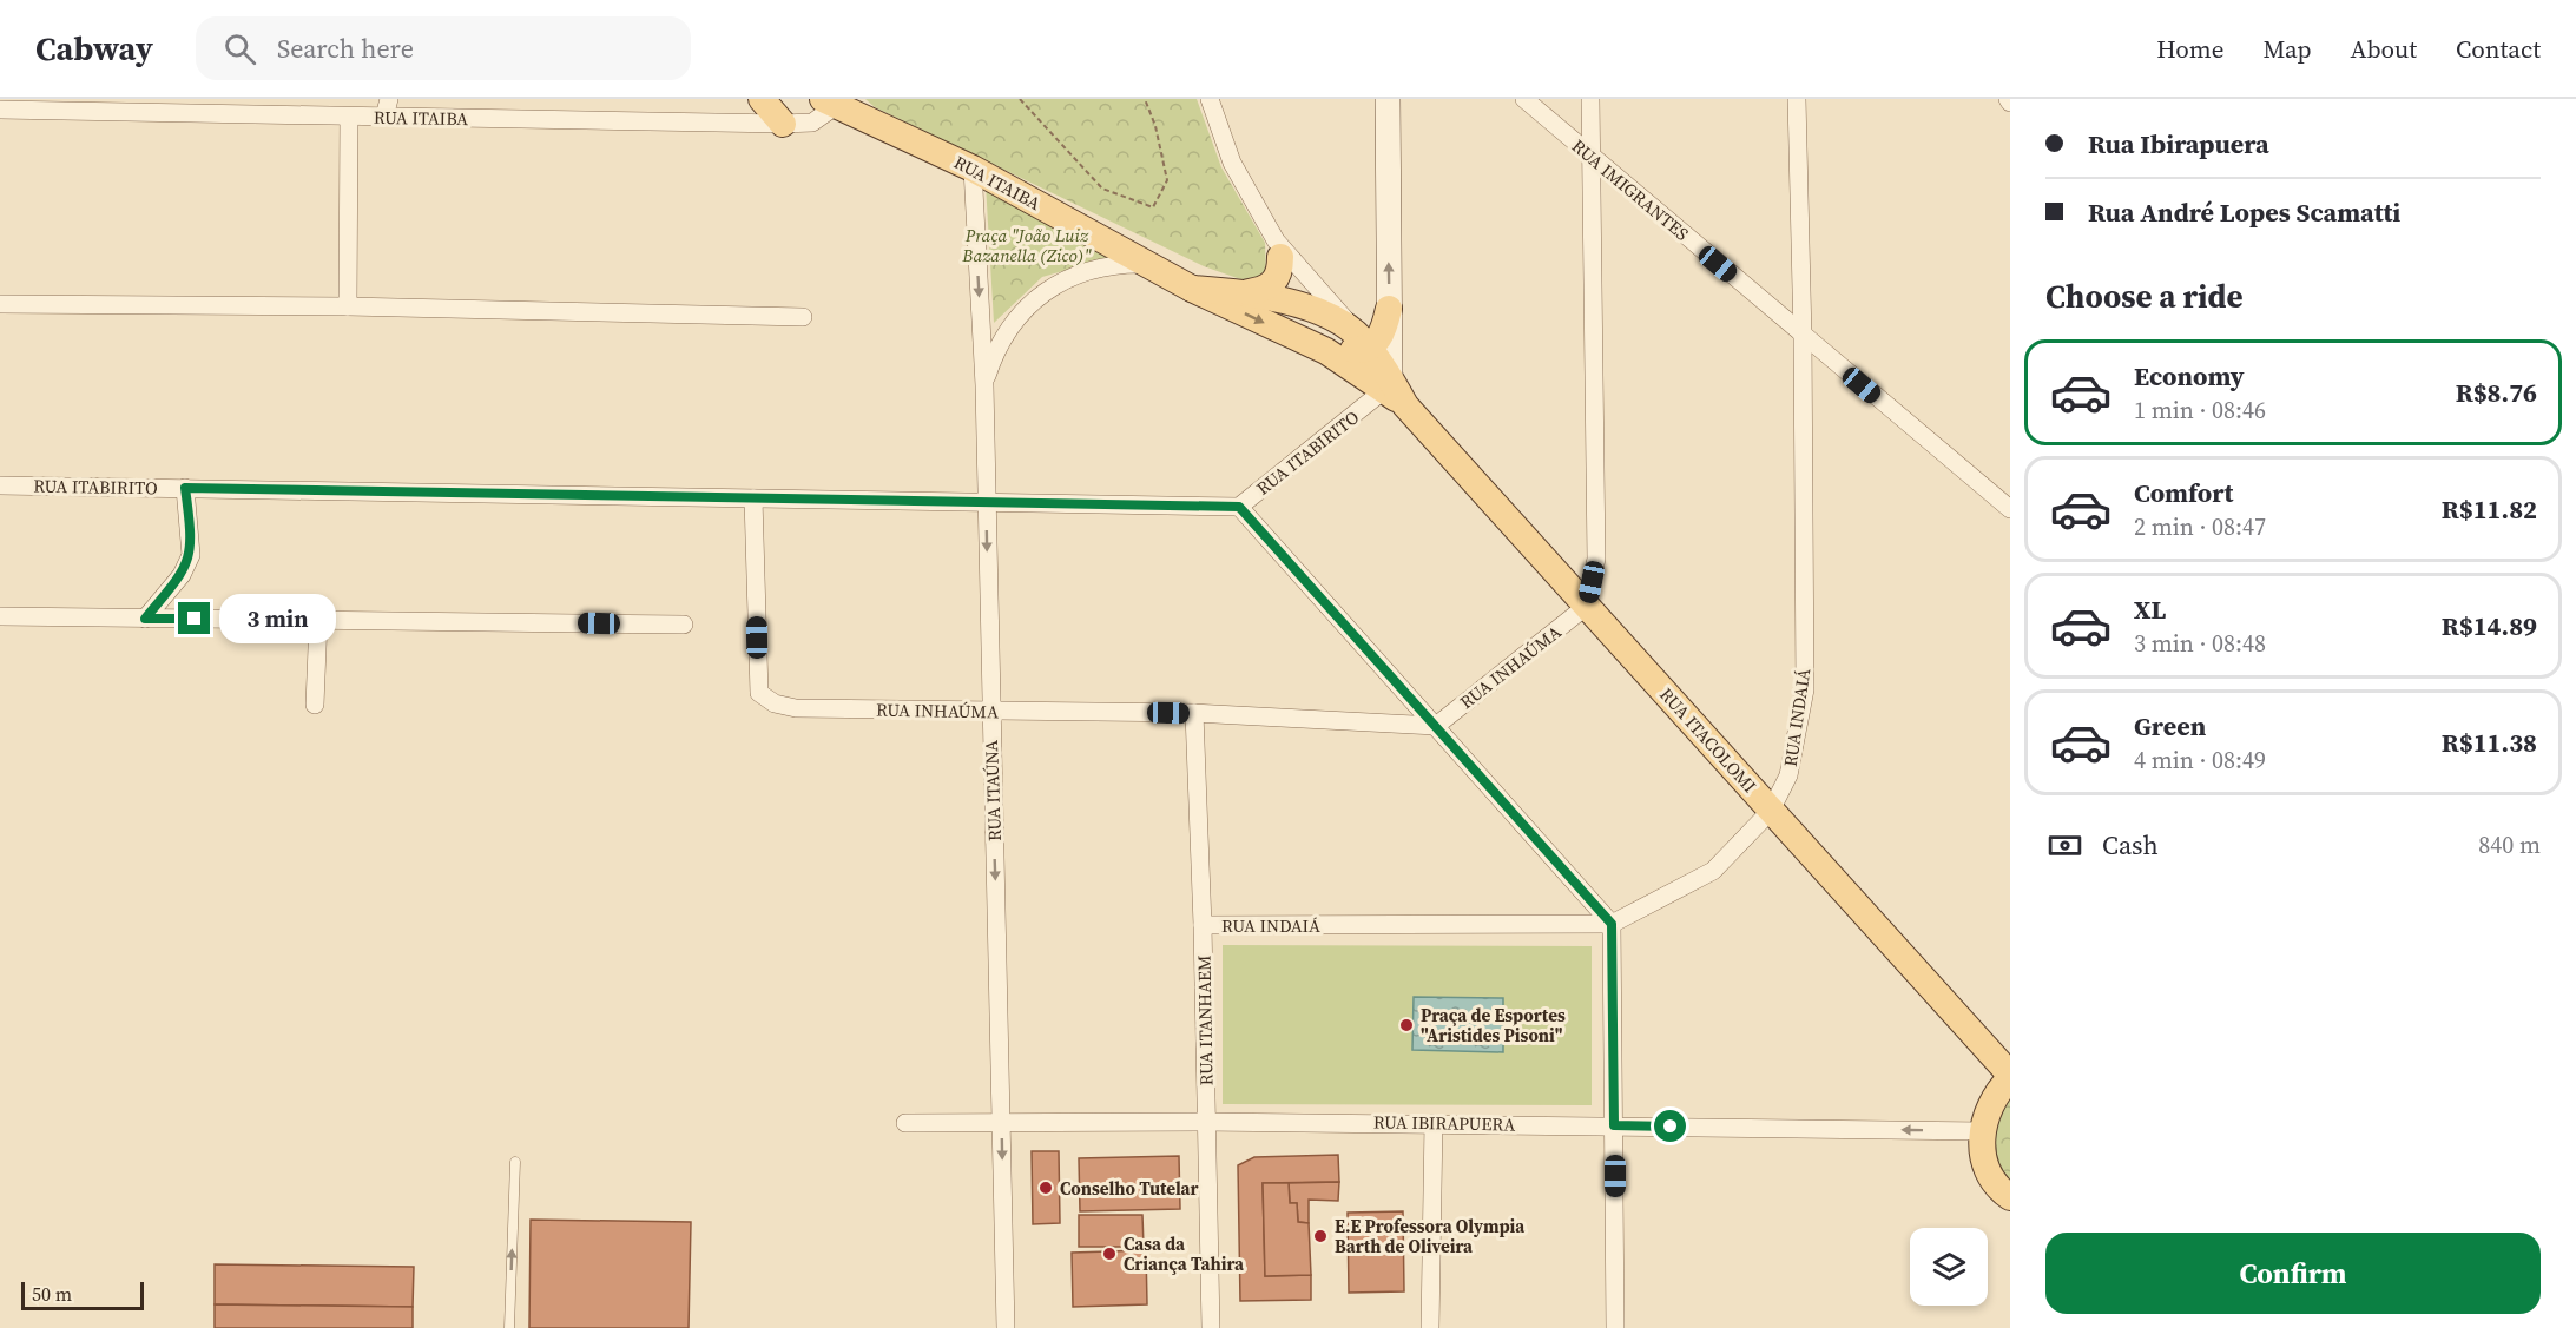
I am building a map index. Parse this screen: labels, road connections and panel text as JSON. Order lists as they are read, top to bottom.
{
  "streets": {
    "main road": ["RUA ITAIBA", "RUA ITACOLOMI"],
    "street": [
      "RUA IMIGRANTES",
      "RUA ITABIRITO",
      "RUA INHAÚMA",
      "RUA INDAIÁ",
      "RUA ITAÚNA",
      "RUA ITANHAEM",
      "RUA IBIRAPUERA"
    ]
  },
  "crossings": [
    ["RUA ITAIBA", "RUA ITABIRITO"],
    ["RUA ITAIBA", "RUA ITACOLOMI"],
    ["RUA ITAIBA", "RUA ITAÚNA"],
    ["RUA IMIGRANTES", "RUA INDAIÁ"],
    ["RUA ITABIRITO", "RUA INHAÚMA"],
    ["RUA ITABIRITO", "RUA ITACOLOMI"],
    ["RUA ITABIRITO", "RUA ITAÚNA"],
    ["RUA INHAÚMA", "RUA ITACOLOMI"],
    ["RUA INHAÚMA", "RUA ITAÚNA"],
    ["RUA INHAÚMA", "RUA ITANHAEM"],
    ["RUA INDAIÁ", "RUA ITACOLOMI"],
    ["RUA INDAIÁ", "RUA ITANHAEM"],
    ["RUA ITAÚNA", "RUA IBIRAPUERA"],
    ["RUA ITANHAEM", "RUA IBIRAPUERA"]
  ],
  "one_way": ["RUA ITAÚNA"],
  "parks": ["Praça \"João Luiz Bazanella (Zico)\""],
  "places": [
    "Praça de Esportes \"Aristides Pisoni\"",
    "Conselho Tutelar",
    "E.E Professora Olympia Barth de Oliveira",
    "Casa da Criança Tahira"
  ],
  "scale_bar": "50 m",
  "page": {
    "header": "Cabway",
    "search": "Search here",
    "nav": [
      "Home",
      "Map",
      "About",
      "Contact"
    ],
    "banner": ["Rua Ibirapuera", "Rua André Lopes Scamatti"],
    "heading": "Choose a ride",
    "list": [
      {
        "name": "Economy",
        "note": "1 min · 08:46",
        "value": "R$8.76"
      },
      {
        "name": "Comfort",
        "note": "2 min · 08:47",
        "value": "R$11.82"
      },
      {
        "name": "XL",
        "note": "3 min · 08:48",
        "value": "R$14.89"
      },
      {
        "name": "Green",
        "note": "4 min · 08:49",
        "value": "R$11.38"
      }
    ],
    "bubble": "3 min",
    "pay": ["Cash", "840 m"],
    "buttons": "Confirm",
    "scale": "50 m"
  }
}
